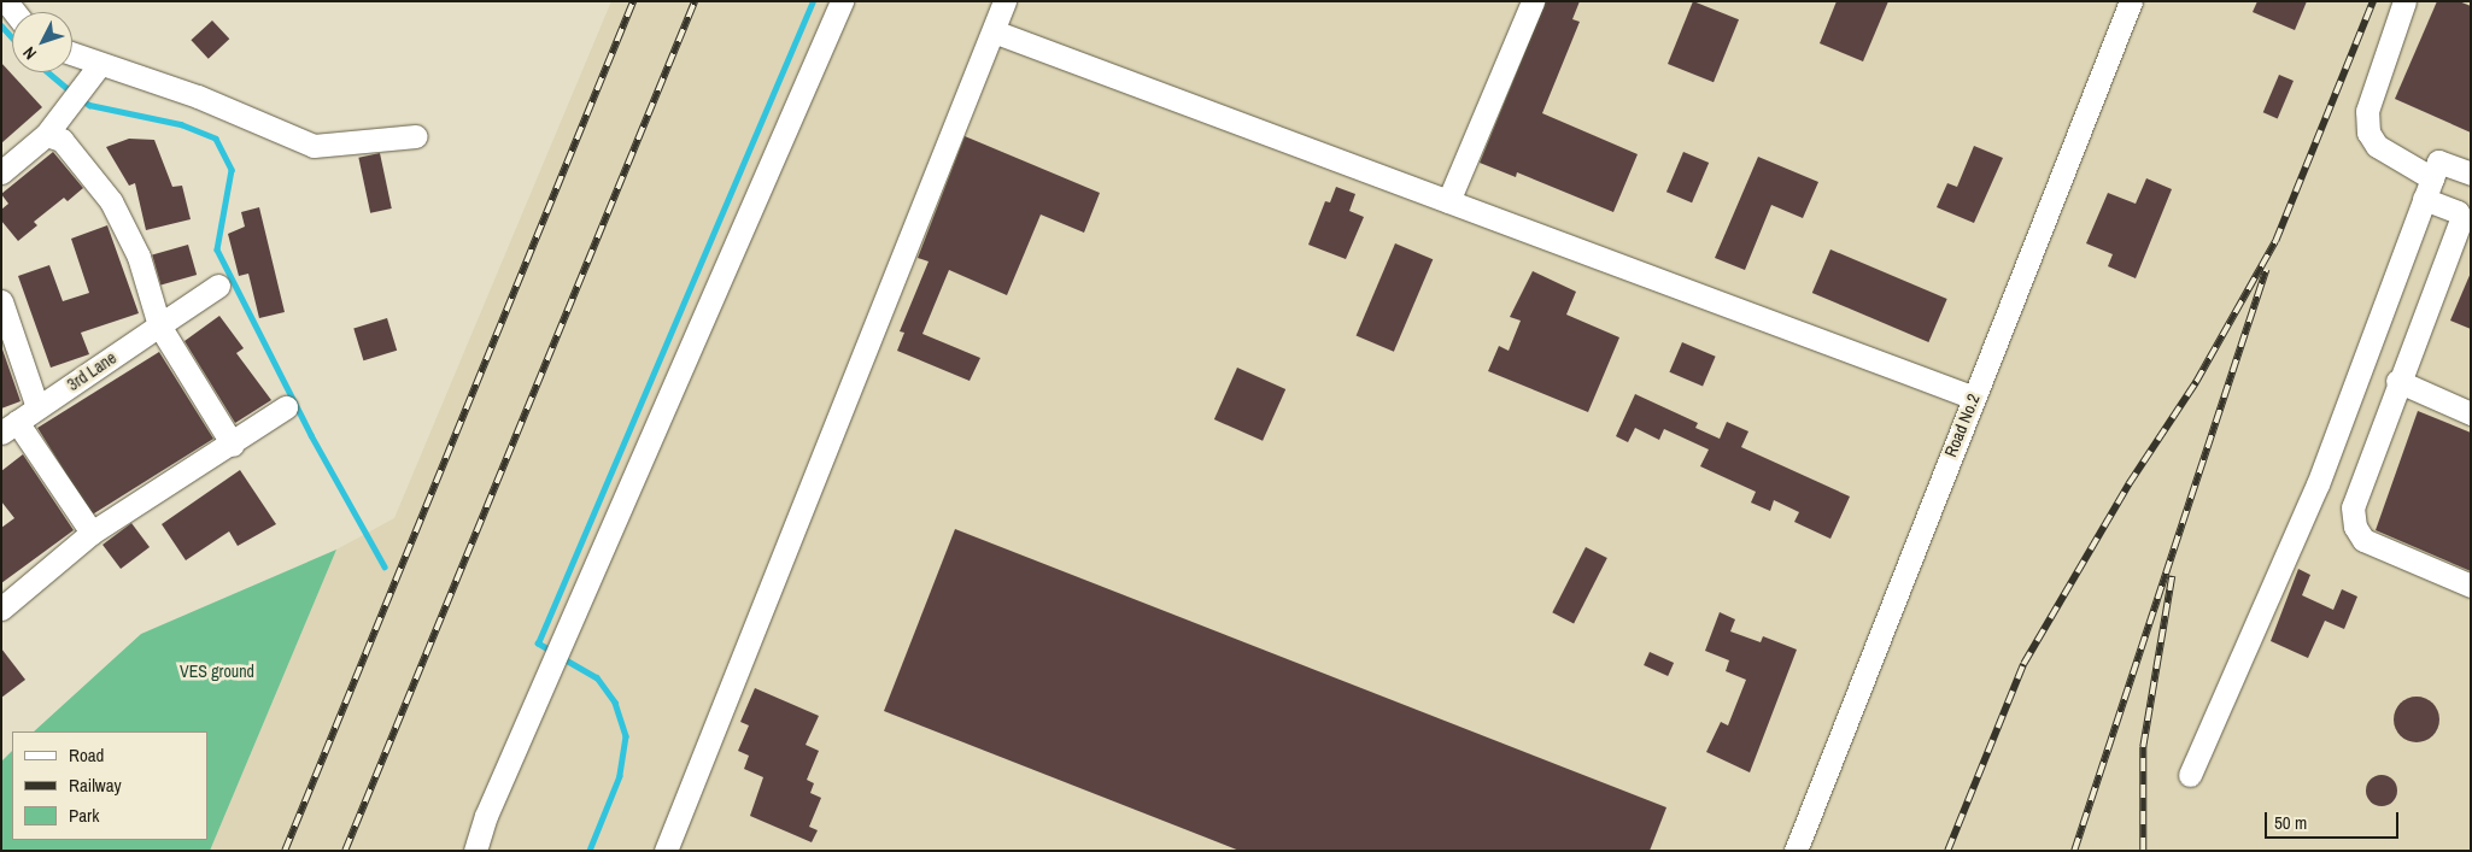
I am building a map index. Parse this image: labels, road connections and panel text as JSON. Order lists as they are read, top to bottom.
{
  "streets": {
    "street": ["3rd Lane", "Road No.2"]
  },
  "parks": ["VES ground"],
  "legend": ["Road", "Railway", "Park"],
  "scale_bar": "50 m",
  "north": "bottom left"
}
